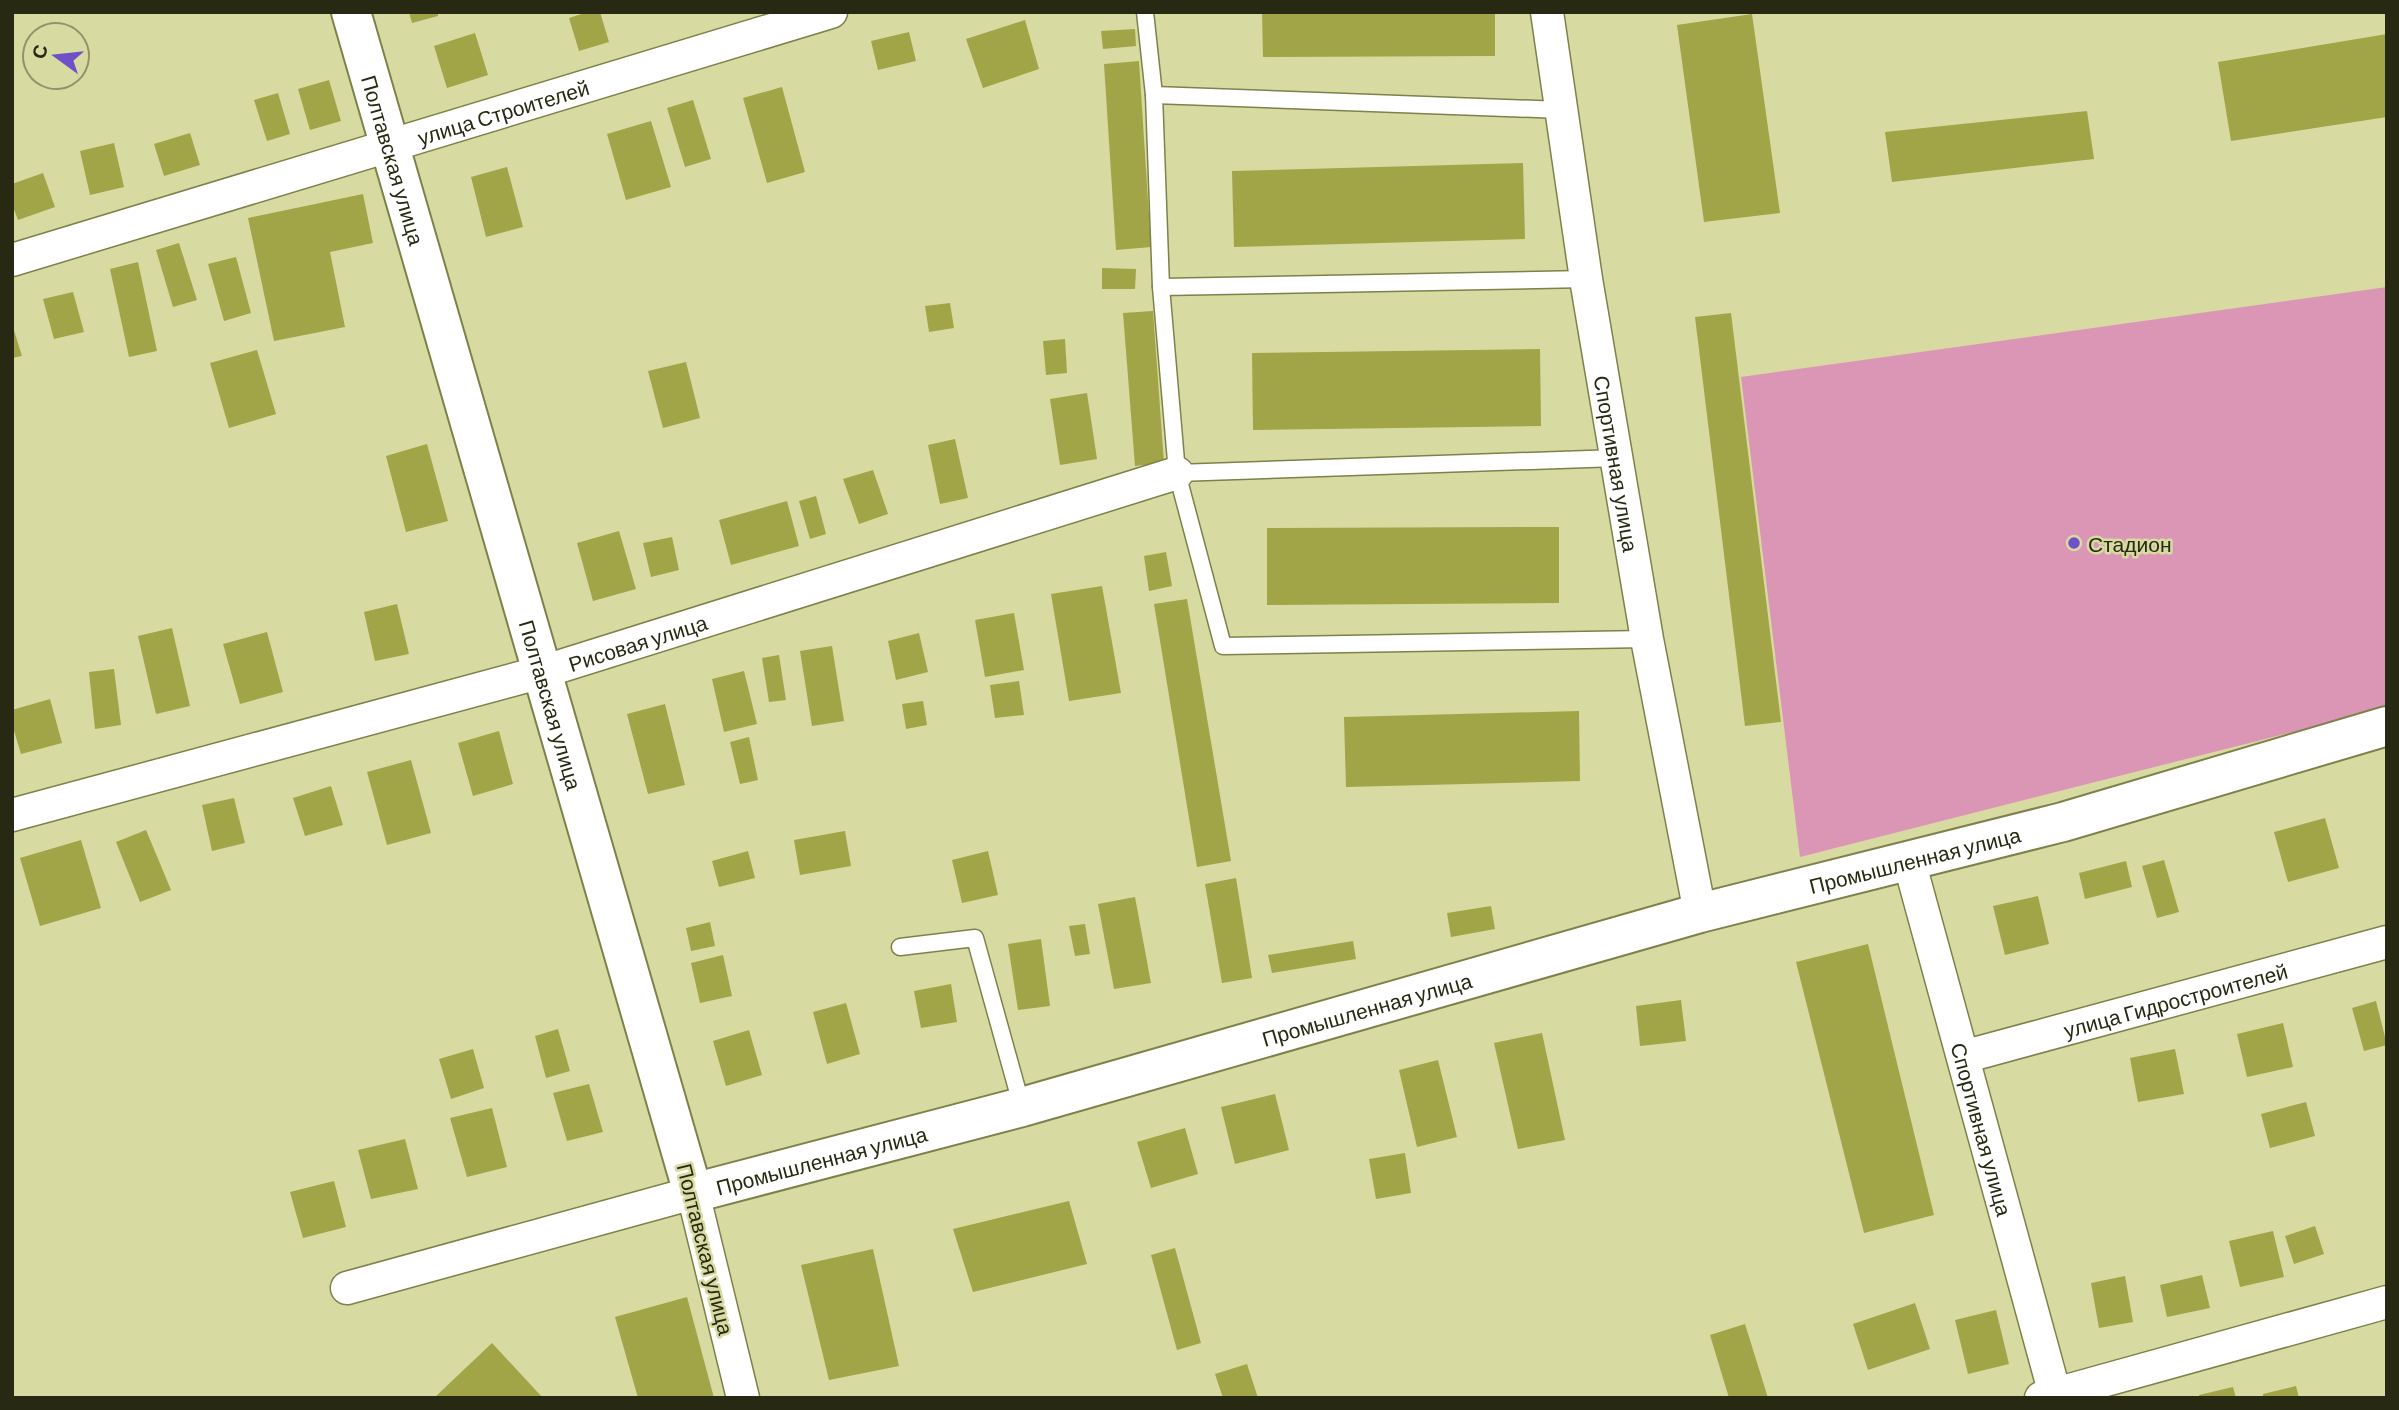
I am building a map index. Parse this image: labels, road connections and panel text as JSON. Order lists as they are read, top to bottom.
{
  "streets": {
    "street": [
      "улица Строителей",
      "Полтавская улица",
      "Спортивная улица",
      "Рисовая улица",
      "Промышленная улица",
      "улица Гидростроителей"
    ]
  },
  "crossings": [
    ["улица Строителей", "Полтавская улица"],
    ["Полтавская улица", "Рисовая улица"],
    ["Полтавская улица", "Промышленная улица"],
    ["Спортивная улица", "Промышленная улица"],
    ["Спортивная улица", "улица Гидростроителей"]
  ],
  "places": ["Стадион"],
  "north": "left"
}
